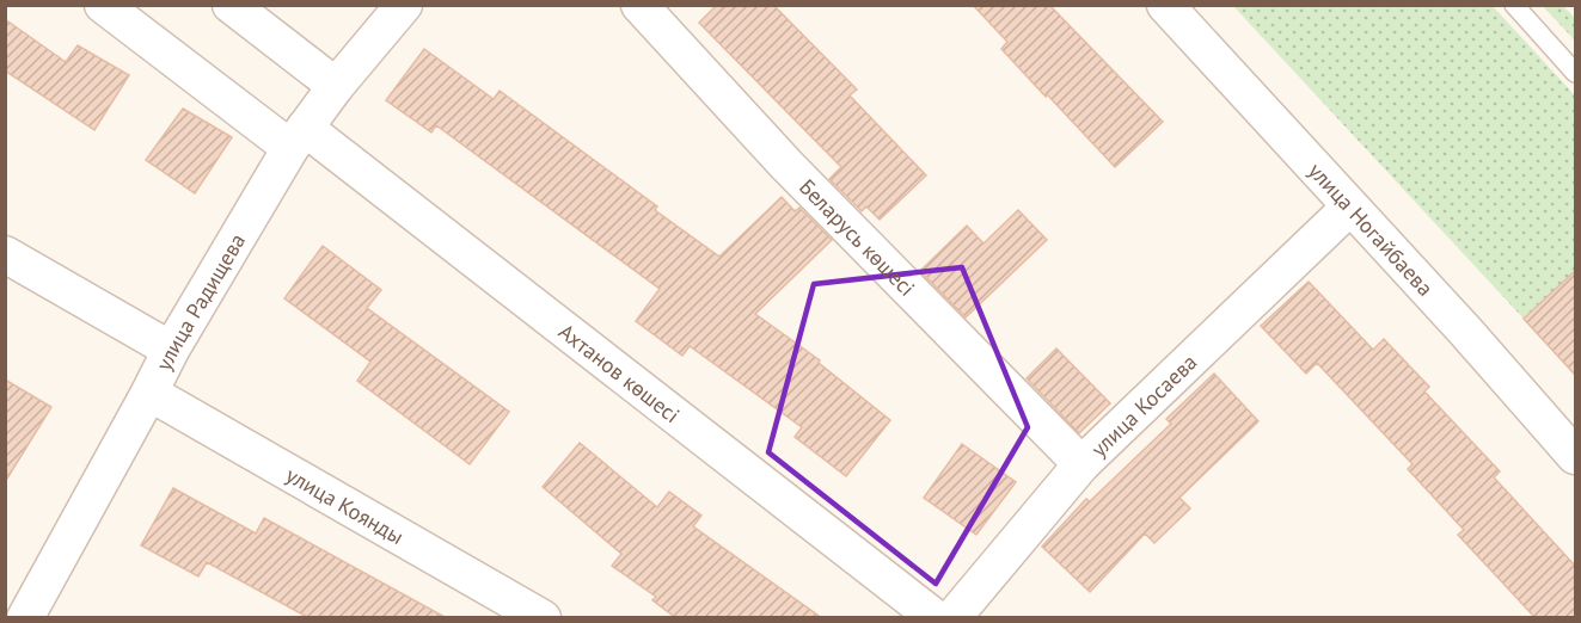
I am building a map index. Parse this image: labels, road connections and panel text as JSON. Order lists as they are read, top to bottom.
{
  "streets": {
    "street": [
      "улица Ногайбаева",
      "Беларусь көшесі",
      "улица Радищева",
      "Ахтанов көшесі",
      "улица Косаева",
      "улица Коянды"
    ]
  },
  "crossings": [
    ["улица Ногайбаева", "улица Косаева"],
    ["Беларусь көшесі", "улица Косаева"],
    ["улица Радищева", "Ахтанов көшесі"],
    ["улица Радищева", "улица Коянды"]
  ]
}
